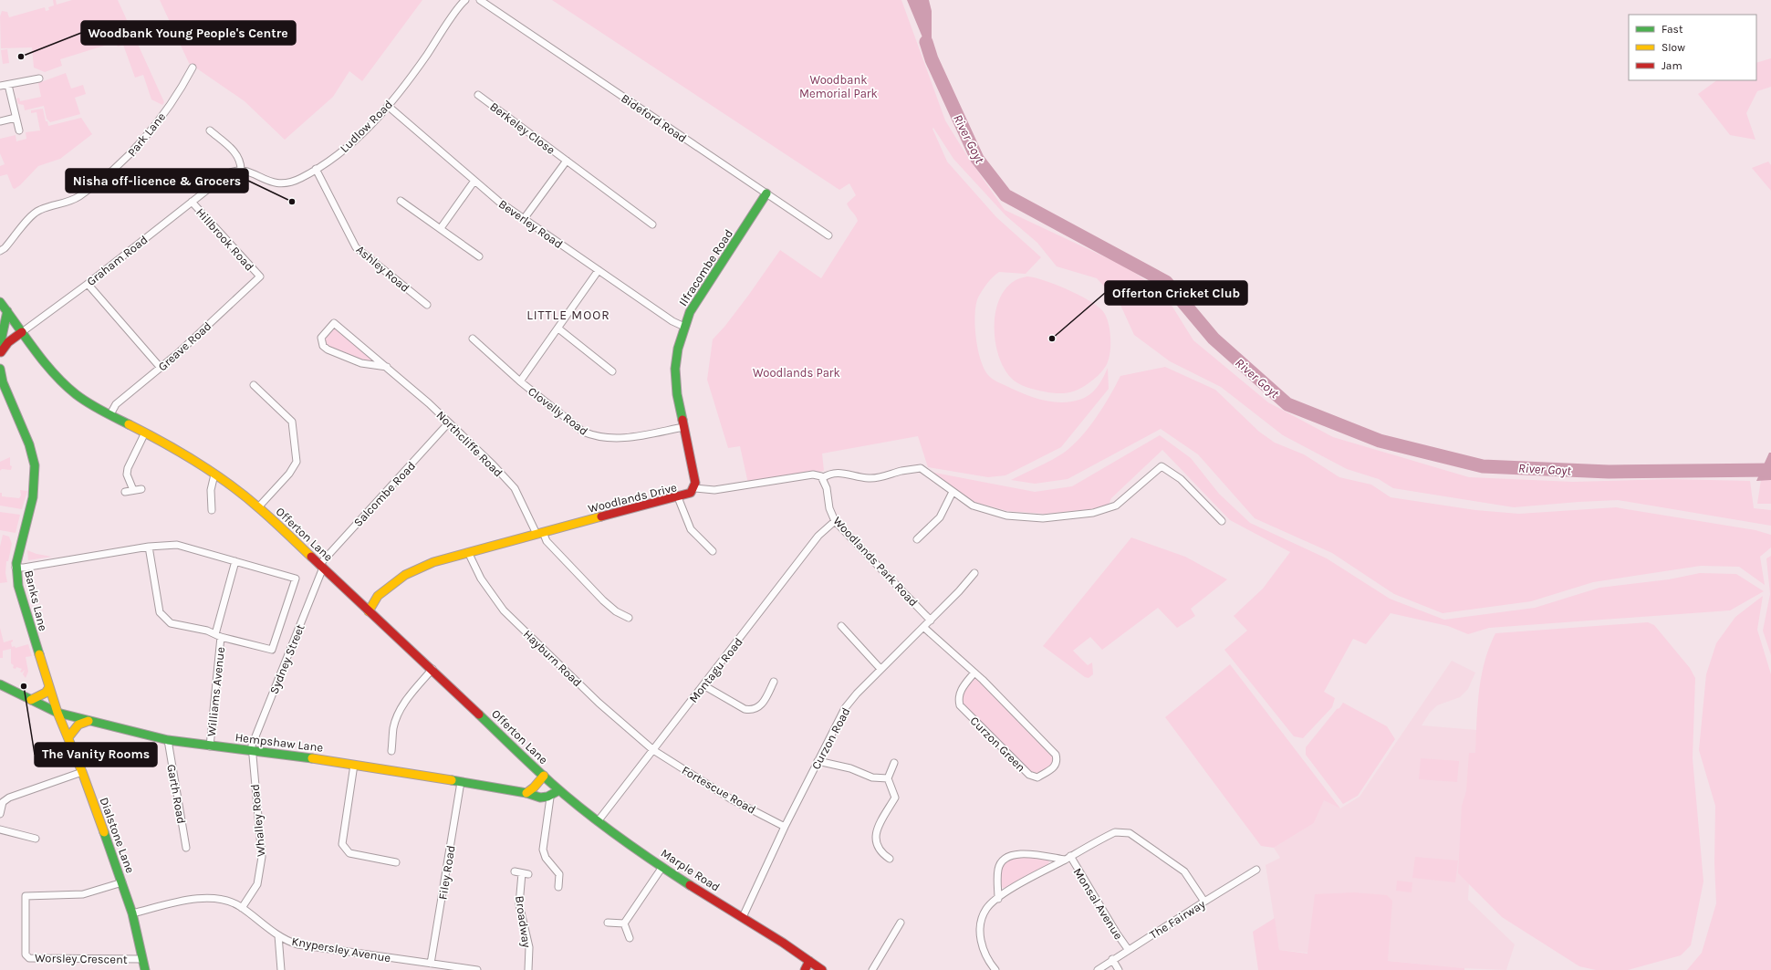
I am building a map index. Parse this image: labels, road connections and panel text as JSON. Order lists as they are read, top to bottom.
{
  "streets": {
    "street": [
      "Bideford Road",
      "Ludlow Road",
      "Berkeley Close",
      "Park Lane",
      "Beverley Road",
      "Hillbrook Road",
      "Graham Road",
      "Ilfracombe Road",
      "Ashley Road",
      "Greave Road",
      "Clovelly Road",
      "Northcliffe Road",
      "Salcombe Road",
      "Woodlands Drive",
      "Offerton Lane",
      "Woodlands Park Road",
      "Banks Lane",
      "Hayburn Road",
      "Sydney Street",
      "Montagu Road",
      "Williams Avenue",
      "Curzon Road",
      "Hempshaw Lane",
      "Curzon Green",
      "Fortescue Road",
      "Garth Road",
      "Whalley Road",
      "Dialstone Lane",
      "Marple Road",
      "Filey Road",
      "Monsal Avenue",
      "The Fairway",
      "Broadway",
      "Knypersley Avenue",
      "Worsley Crescent"
    ]
  },
  "crossings": [
    ["Bideford Road", "Ilfracombe Road"],
    ["Ludlow Road", "Beverley Road"],
    ["Ludlow Road", "Graham Road"],
    ["Ludlow Road", "Ashley Road"],
    ["Berkeley Close", "Beverley Road"],
    ["Beverley Road", "Ilfracombe Road"],
    ["Hillbrook Road", "Graham Road"],
    ["Hillbrook Road", "Greave Road"],
    ["Graham Road", "Offerton Lane"],
    ["Ilfracombe Road", "Clovelly Road"],
    ["Ilfracombe Road", "Woodlands Drive"],
    ["Greave Road", "Offerton Lane"],
    ["Northcliffe Road", "Salcombe Road"],
    ["Northcliffe Road", "Woodlands Drive"],
    ["Salcombe Road", "Offerton Lane"],
    ["Salcombe Road", "Sydney Street"],
    ["Woodlands Drive", "Offerton Lane"],
    ["Woodlands Drive", "Woodlands Park Road"],
    ["Woodlands Drive", "Hayburn Road"],
    ["Offerton Lane", "Sydney Street"],
    ["Offerton Lane", "Marple Road"],
    ["Woodlands Park Road", "Montagu Road"],
    ["Woodlands Park Road", "Curzon Road"],
    ["Banks Lane", "Hempshaw Lane"],
    ["Banks Lane", "Dialstone Lane"],
    ["Hayburn Road", "Montagu Road"],
    ["Hayburn Road", "Fortescue Road"],
    ["Sydney Street", "Hempshaw Lane"],
    ["Sydney Street", "Whalley Road"],
    ["Montagu Road", "Fortescue Road"],
    ["Montagu Road", "Marple Road"],
    ["Williams Avenue", "Hempshaw Lane"],
    ["Curzon Road", "Curzon Green"],
    ["Curzon Road", "Fortescue Road"],
    ["Curzon Road", "Marple Road"],
    ["Hempshaw Lane", "Garth Road"],
    ["Hempshaw Lane", "Whalley Road"],
    ["Hempshaw Lane", "Dialstone Lane"],
    ["Hempshaw Lane", "Filey Road"],
    ["Whalley Road", "Knypersley Avenue"],
    ["Dialstone Lane", "Knypersley Avenue"],
    ["Dialstone Lane", "Worsley Crescent"],
    ["Filey Road", "Knypersley Avenue"],
    ["Monsal Avenue", "The Fairway"]
  ],
  "districts": ["LITTLE MOOR"],
  "water": ["River Goyt"],
  "parks": ["Woodbank Memorial Park", "Woodlands Park"],
  "places": [
    "Woodbank Young People's Centre",
    "Nisha off-licence & Grocers",
    "Offerton Cricket Club",
    "The Vanity Rooms"
  ],
  "legend": ["Fast", "Slow", "Jam"]
}
